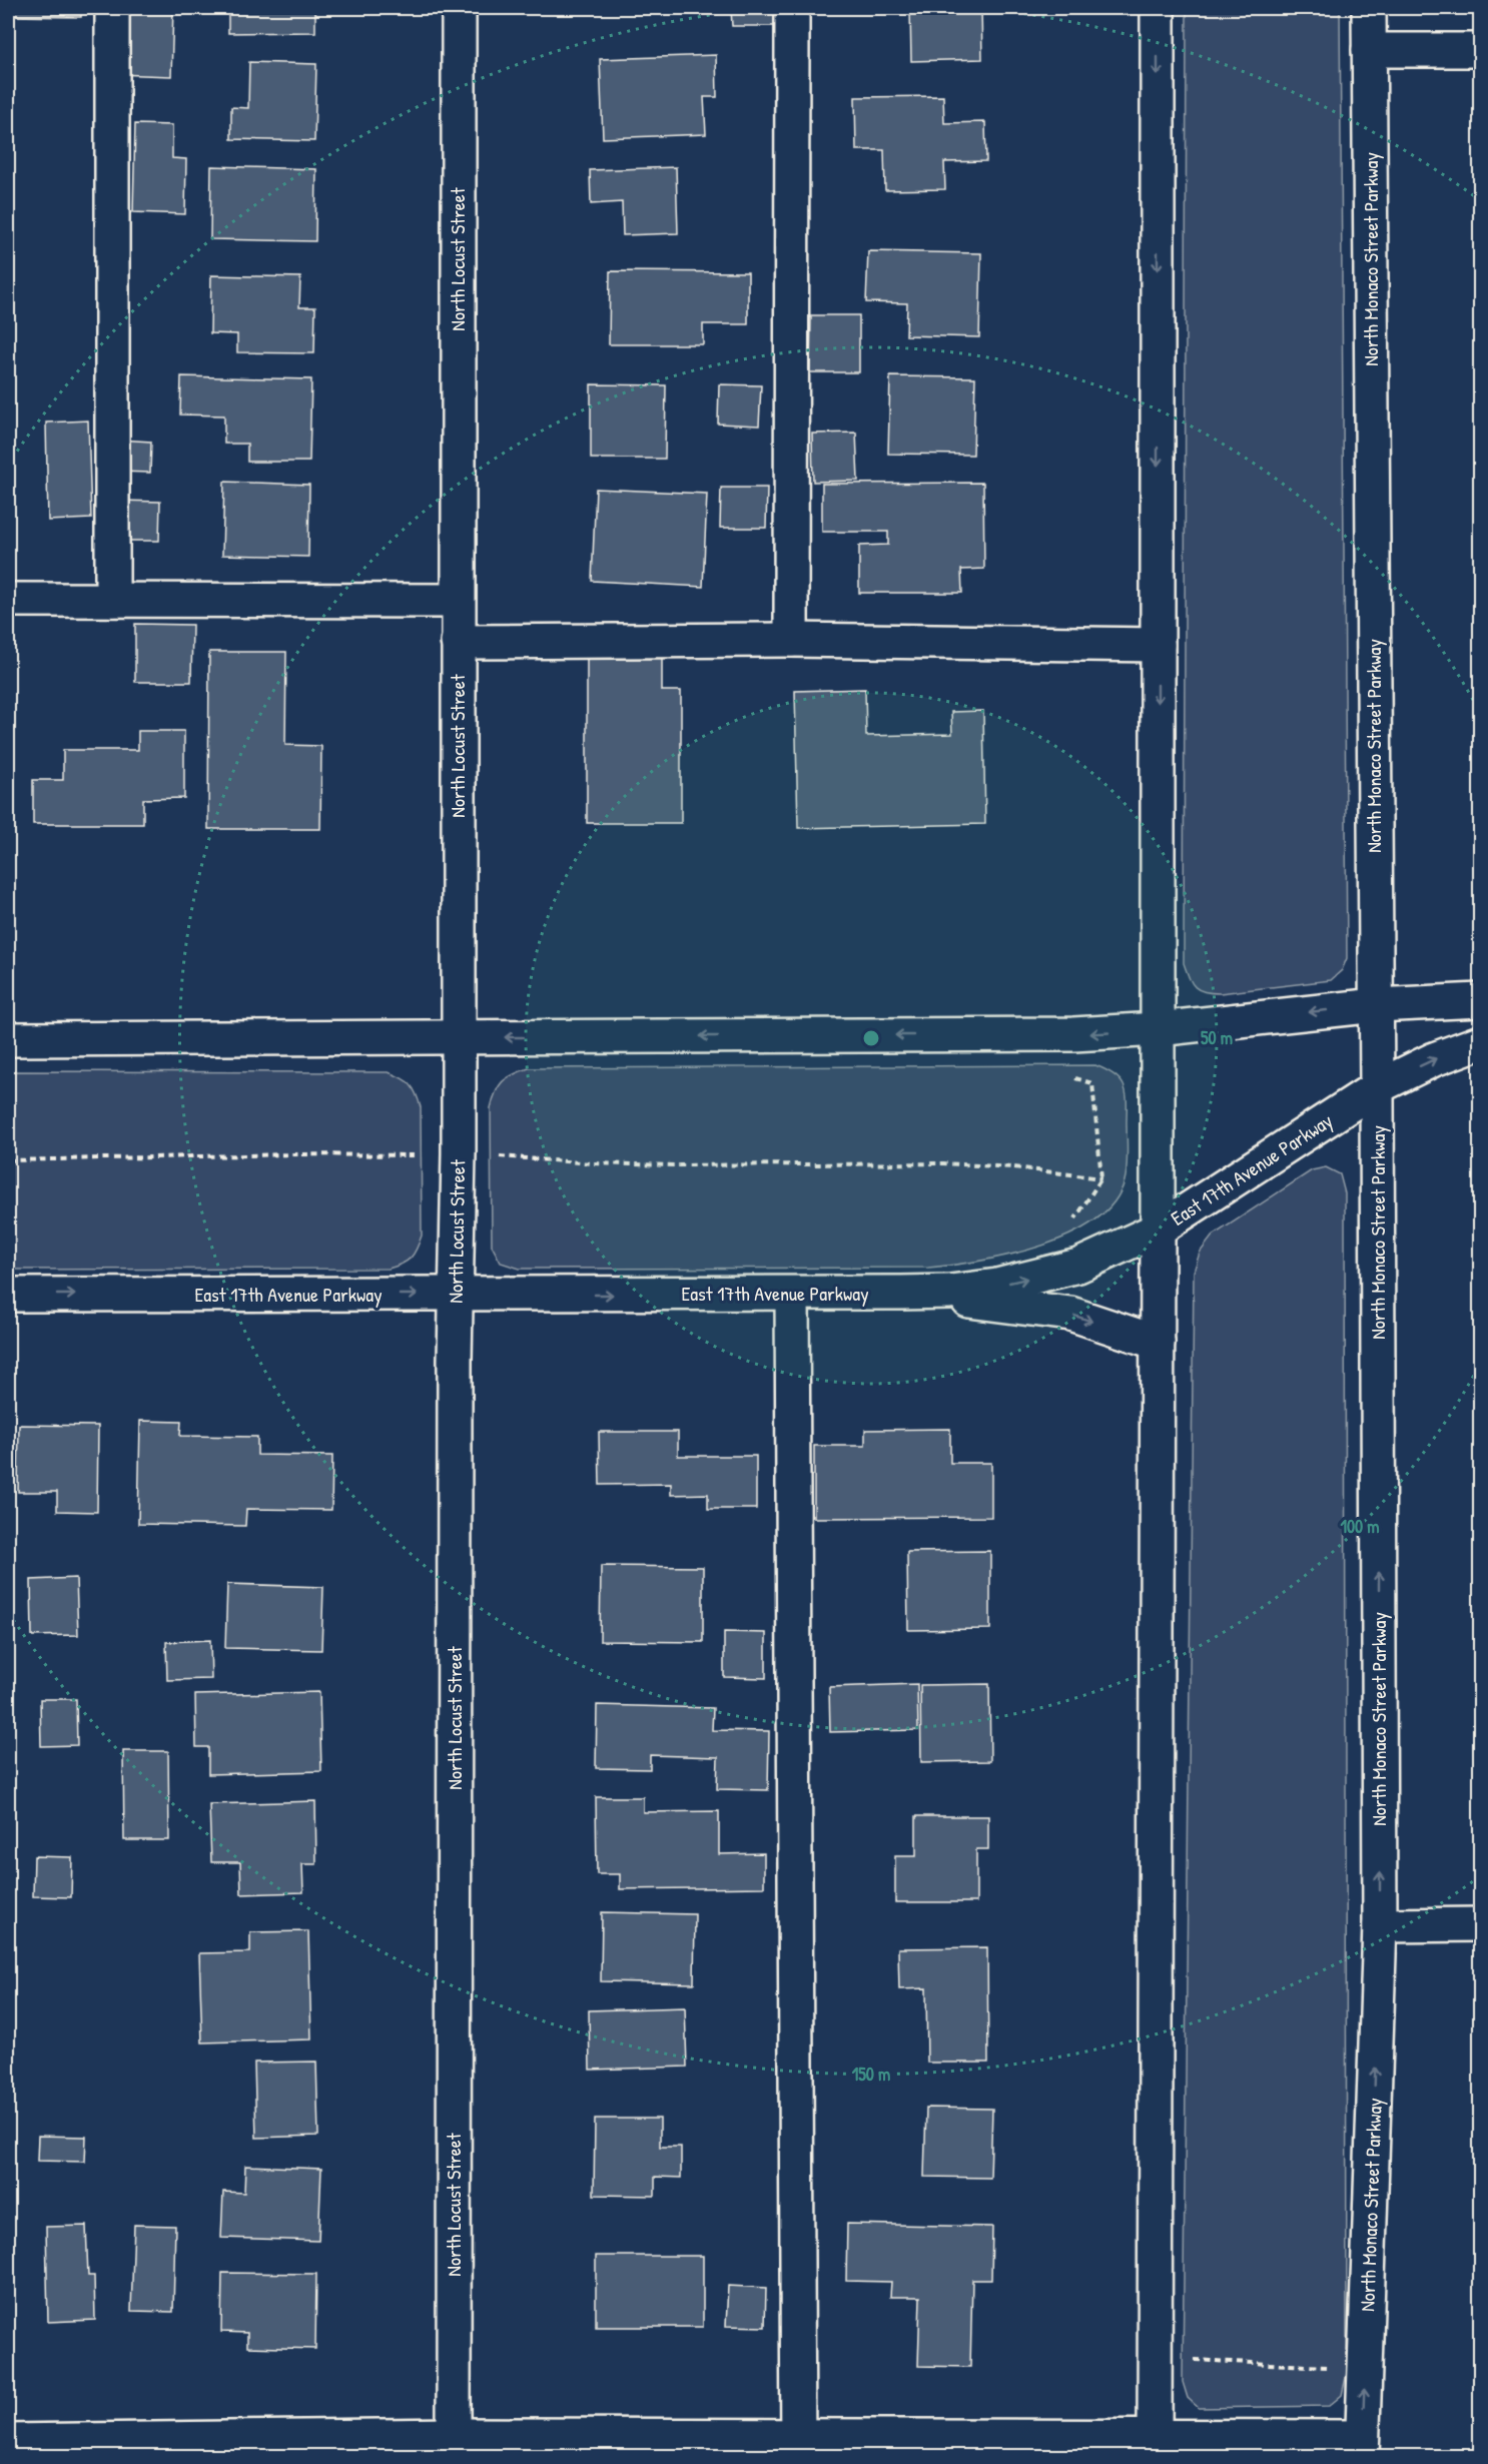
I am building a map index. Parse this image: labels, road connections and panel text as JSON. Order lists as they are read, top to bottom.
{
  "streets": {
    "main road": ["North Locust Street", "North Monaco Street Parkway", "East 17th Avenue Parkway"]
  },
  "crossings": [
    ["North Locust Street", "East 17th Avenue Parkway"],
    ["North Monaco Street Parkway", "East 17th Avenue Parkway"]
  ],
  "rings": ["50 m", "100 m", "150 m"]
}
